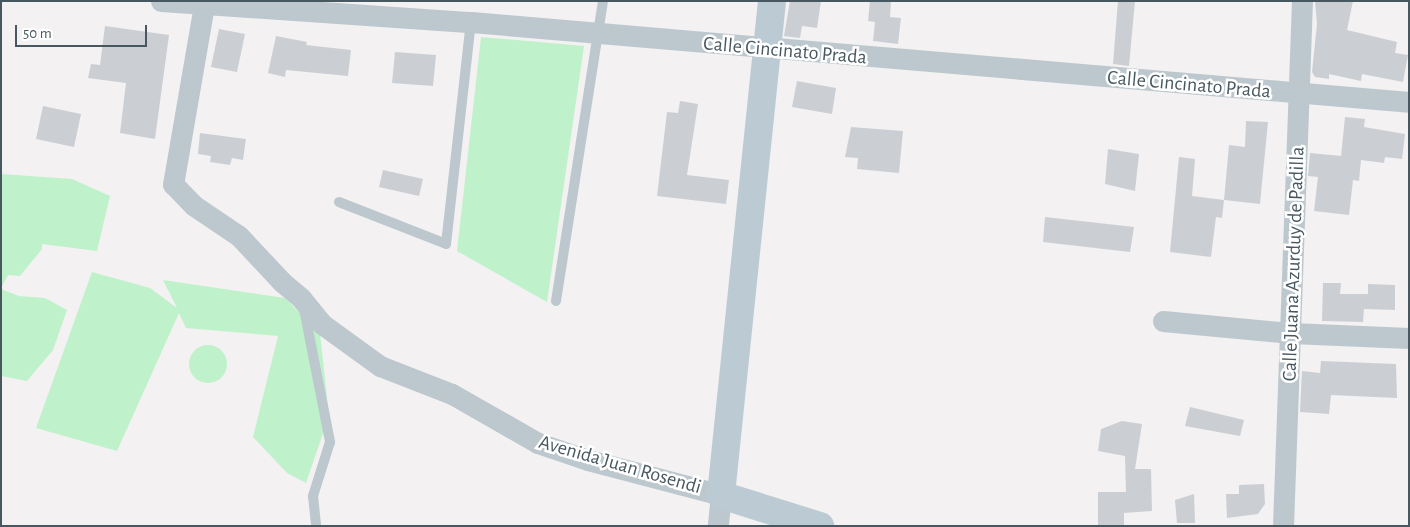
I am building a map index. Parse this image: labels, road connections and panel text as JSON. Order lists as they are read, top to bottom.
{
  "streets": {
    "main road": ["Avenida Juan Rosendi"],
    "street": ["Calle Cincinato Prada", "Calle Juana Azurduy de Padilla"]
  },
  "crossings": [
    ["Calle Cincinato Prada", "Calle Juana Azurduy de Padilla"],
    ["Calle Cincinato Prada", "Avenida Juan Rosendi"]
  ],
  "scale_bar": "50 m"
}
